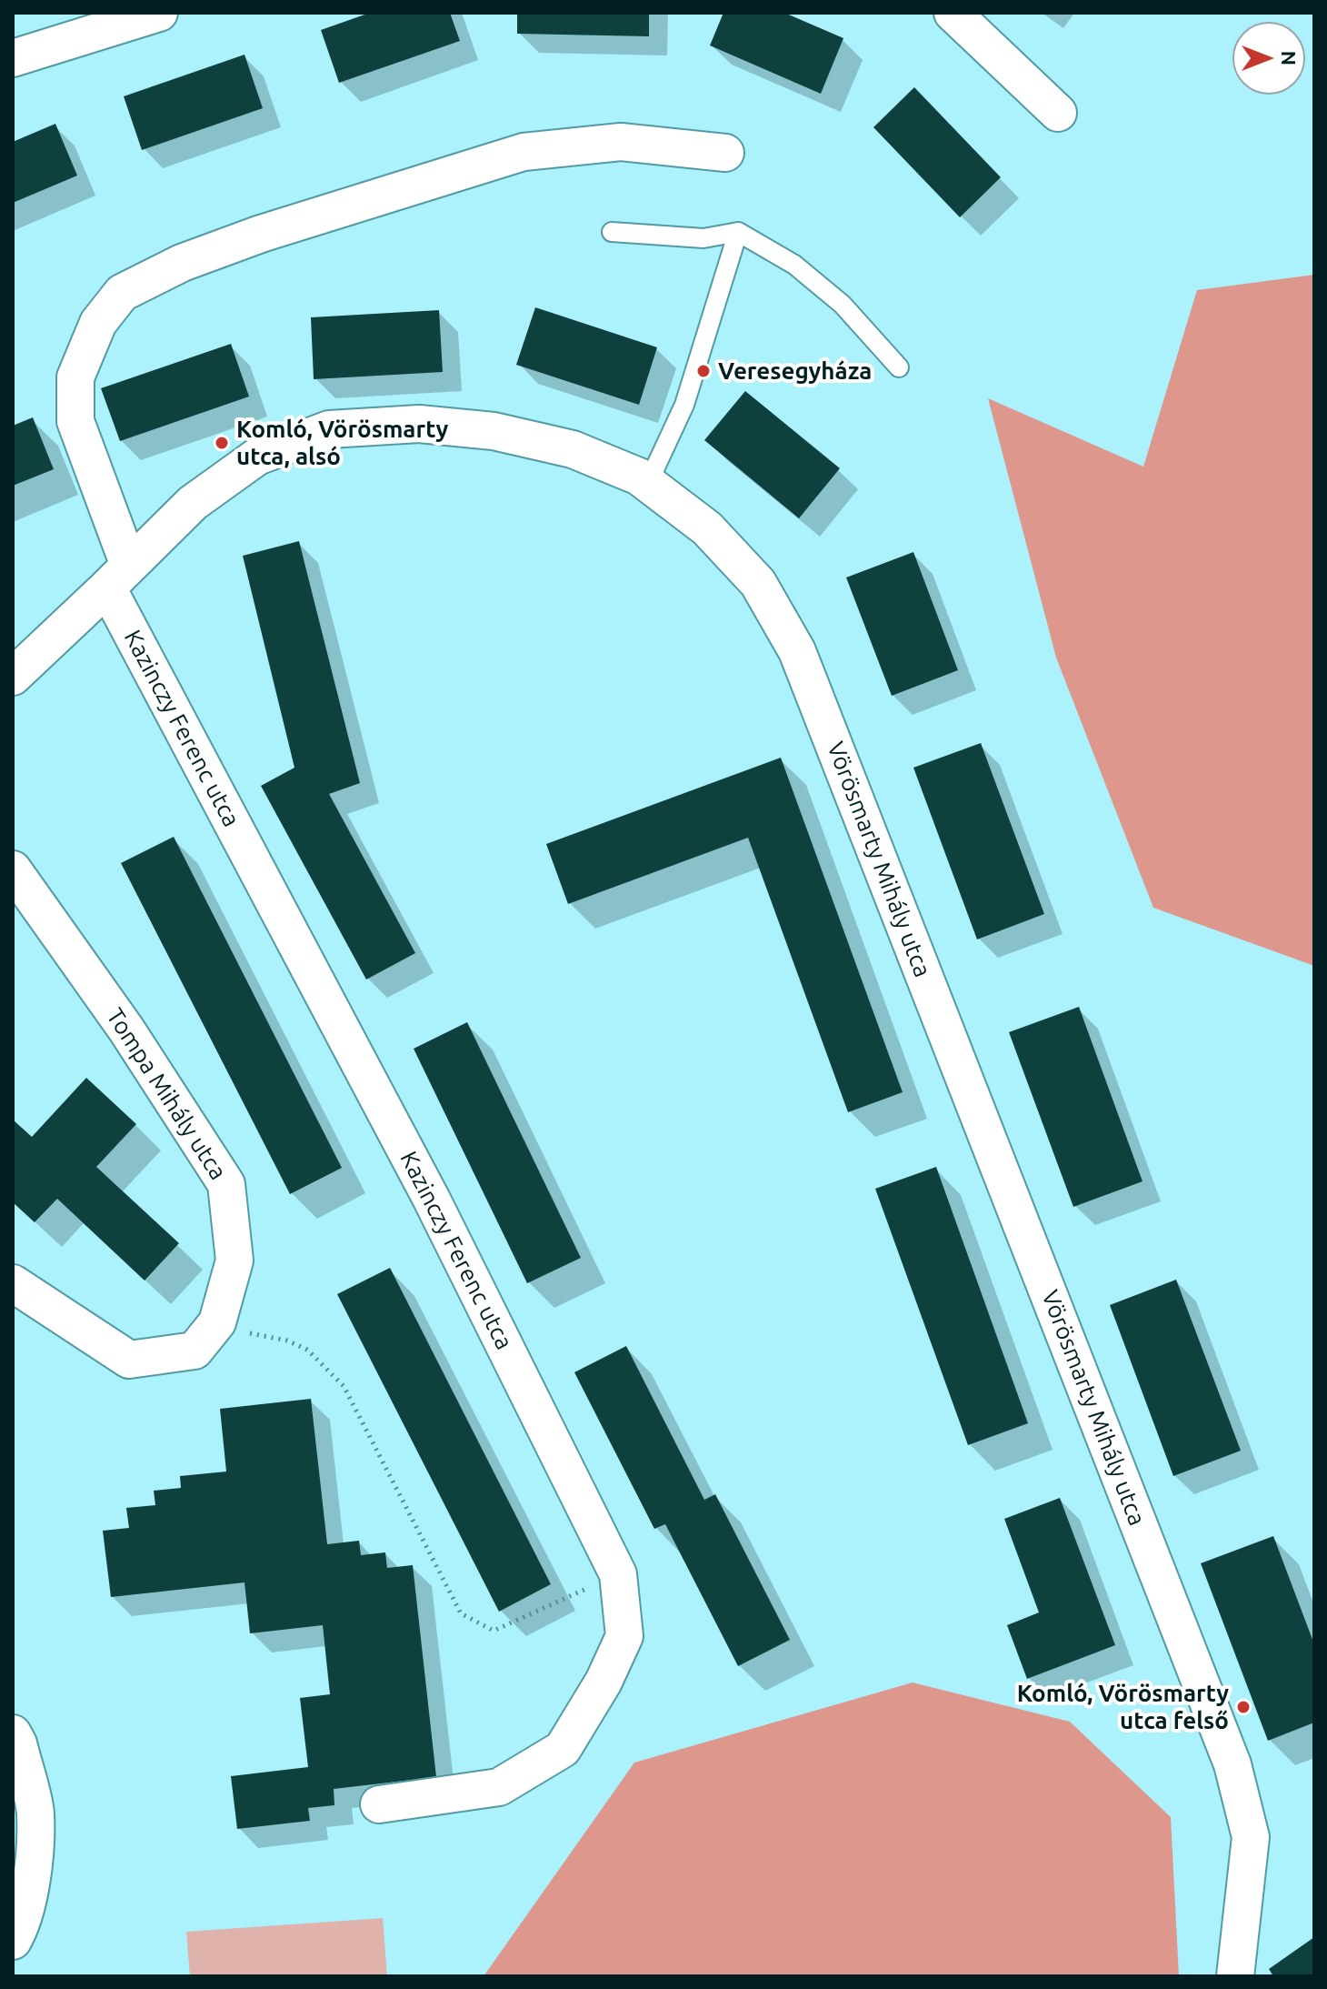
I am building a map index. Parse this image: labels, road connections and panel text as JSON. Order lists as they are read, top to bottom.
{
  "streets": {
    "street": ["Kazinczy Ferenc utca", "Vörösmarty Mihály utca", "Tompa Mihály utca"]
  },
  "crossings": [
    ["Kazinczy Ferenc utca", "Vörösmarty Mihály utca"]
  ],
  "places": ["Veresegyháza", "Komló, Vörösmarty utca, alsó", "Komló, Vörösmarty utca felső"],
  "north": "right"
}
